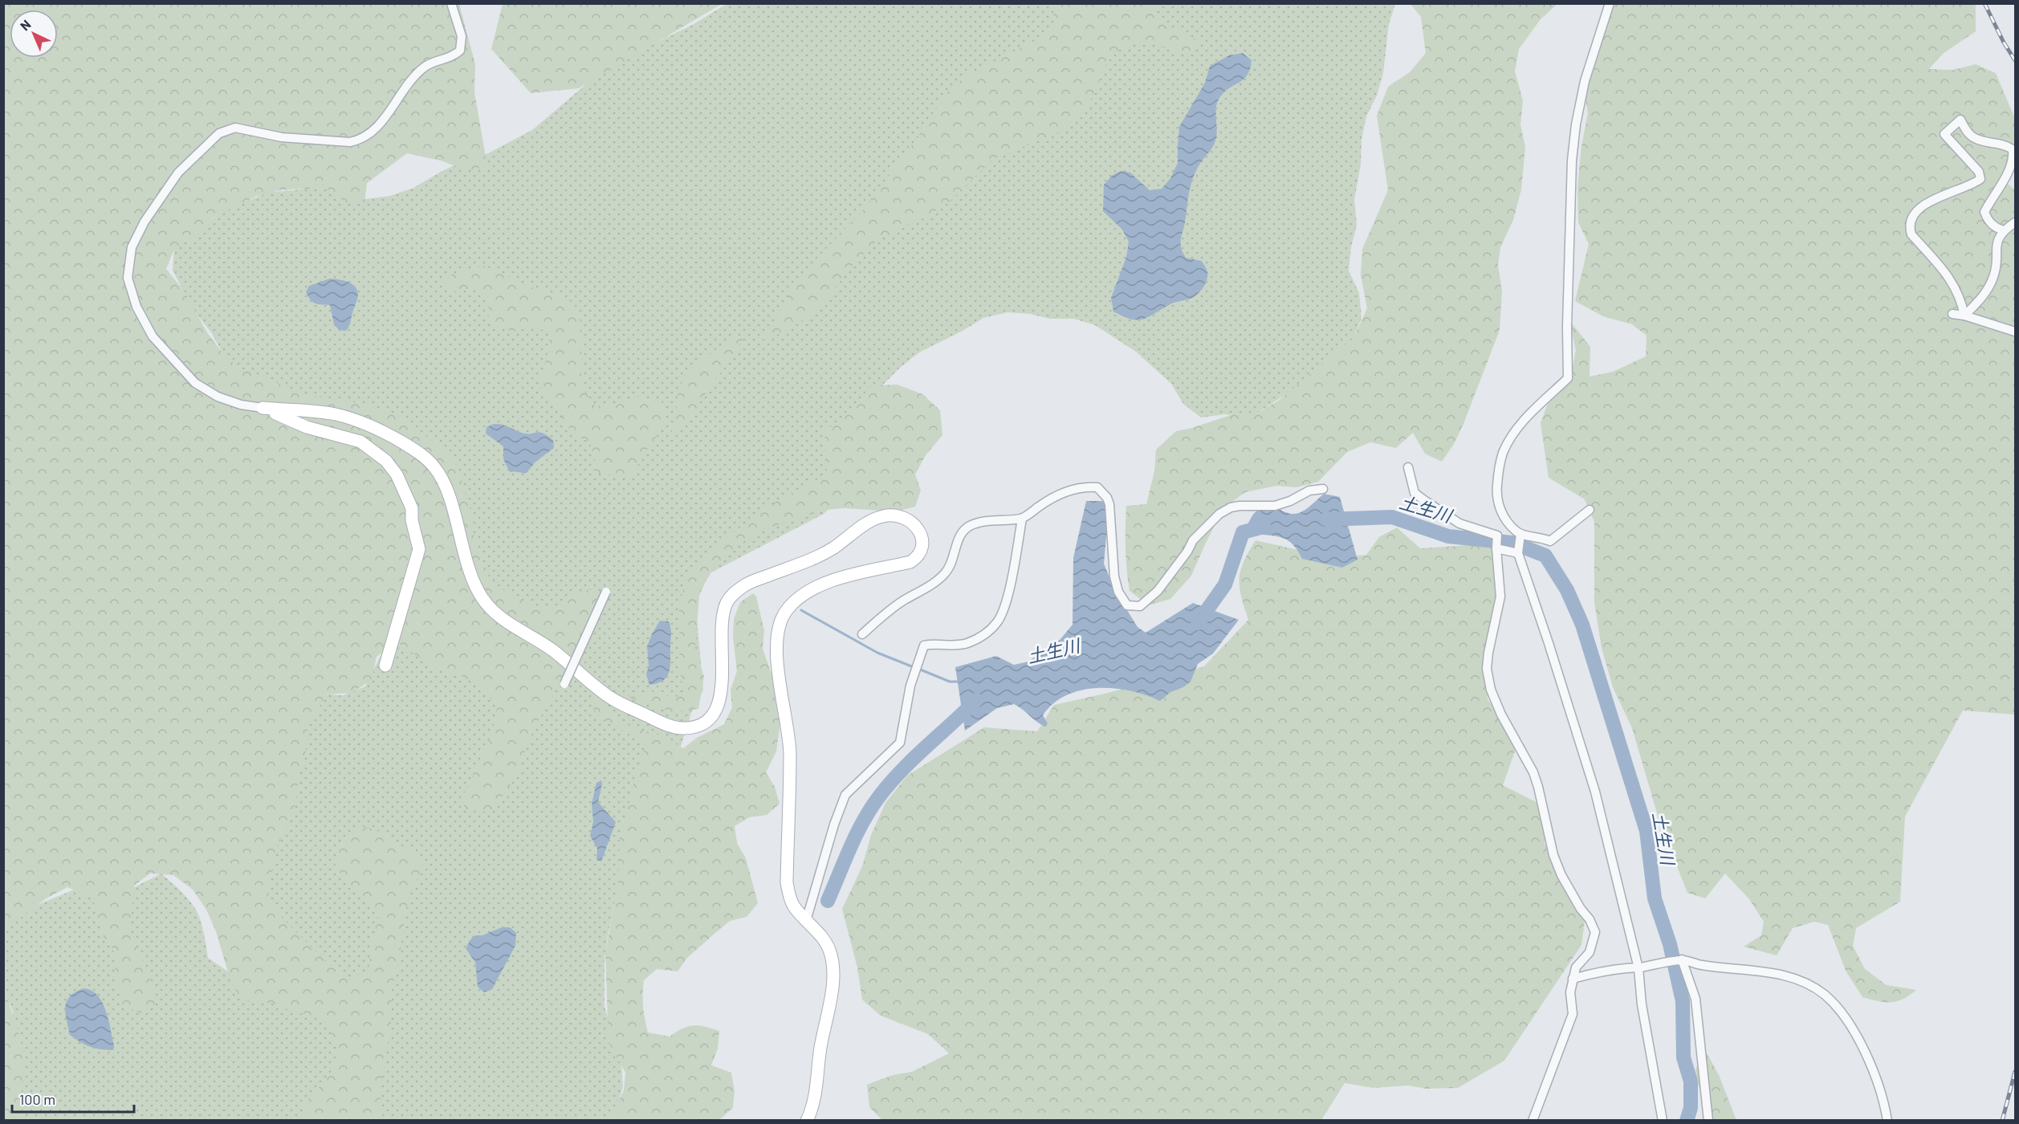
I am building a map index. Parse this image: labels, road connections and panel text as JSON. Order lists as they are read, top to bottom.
{
  "water": ["土生川"],
  "scale_bar": "100 m",
  "north": "top left"
}
